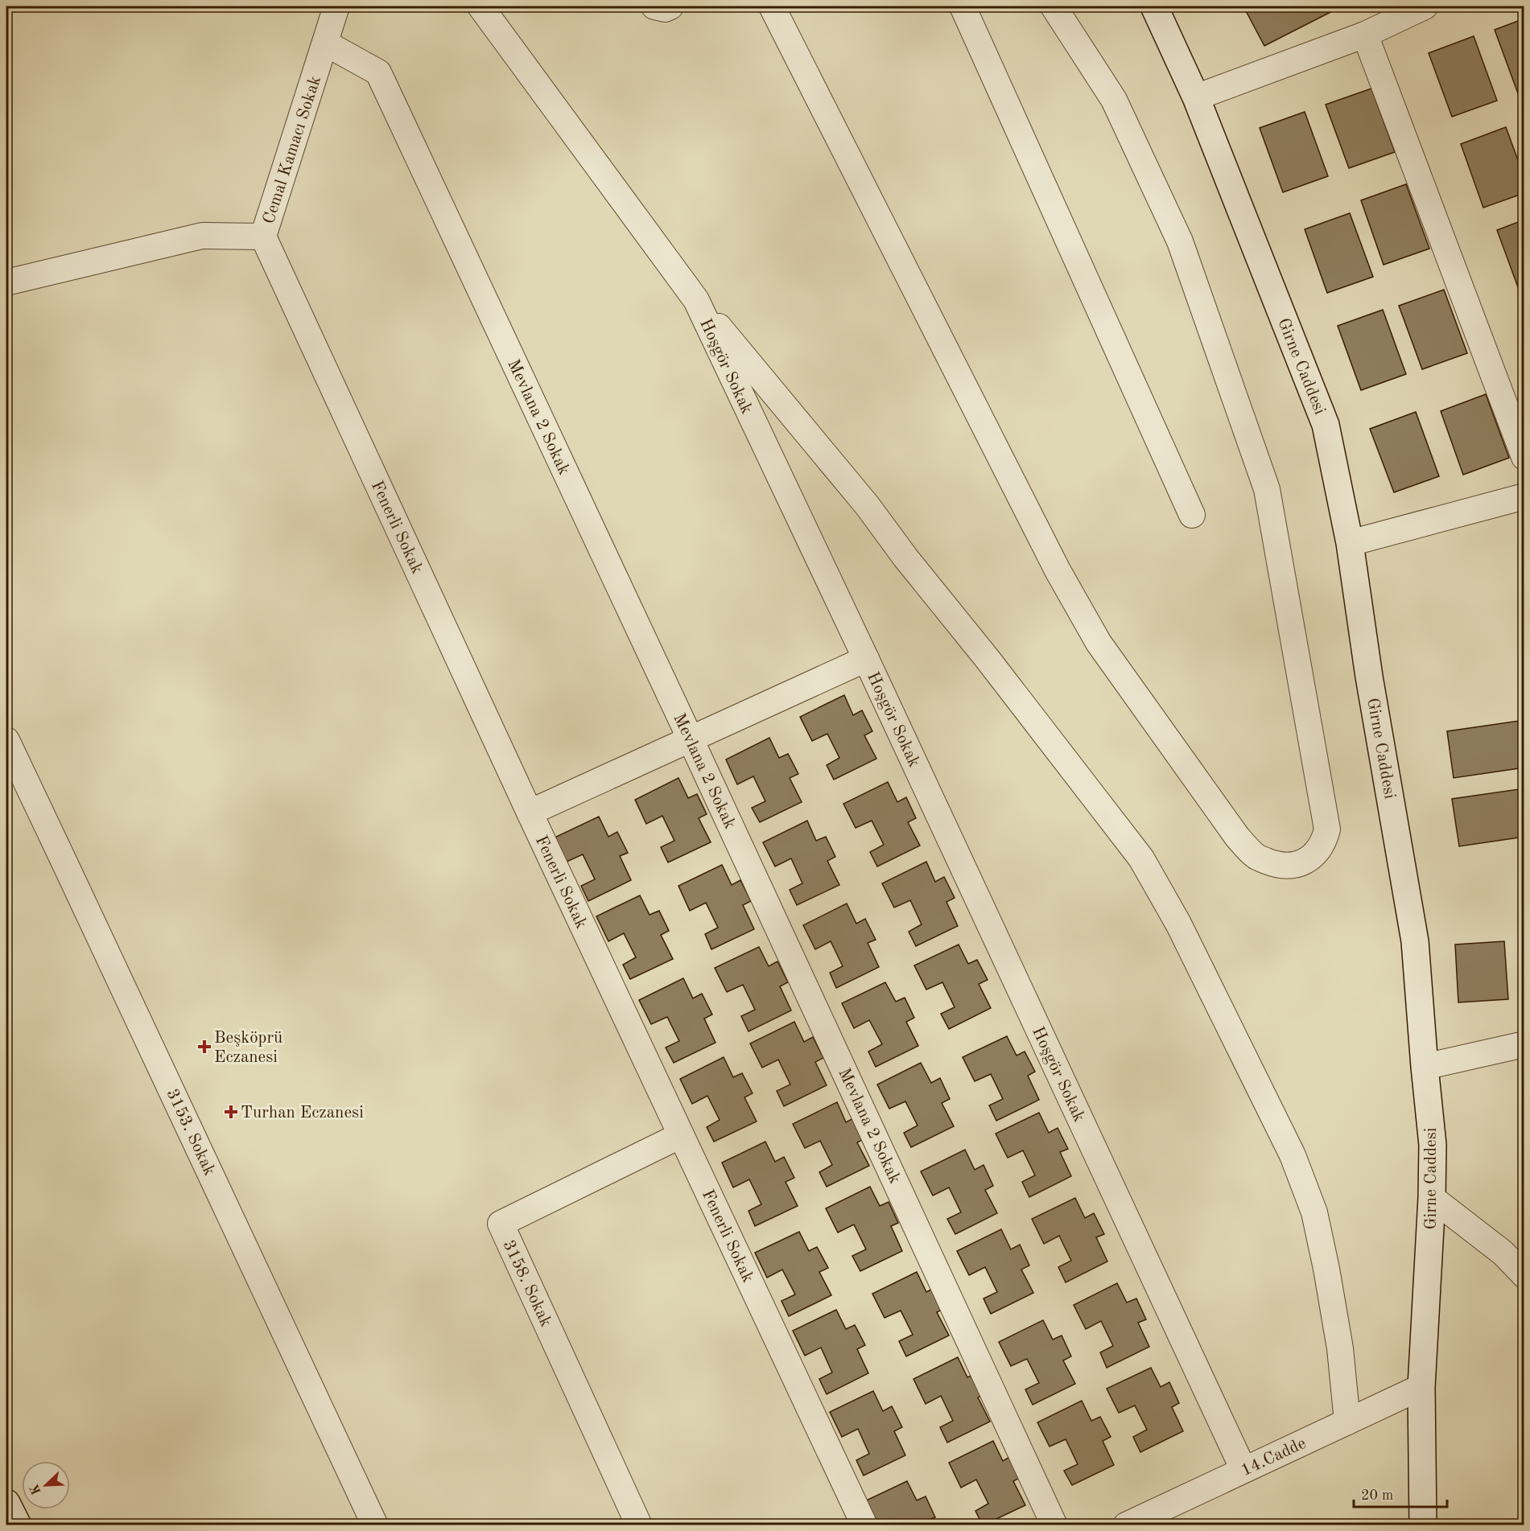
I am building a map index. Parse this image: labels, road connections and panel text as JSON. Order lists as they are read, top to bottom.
{
  "streets": {
    "street": [
      "Cemal Kamacı Sokak",
      "Hoşgör Sokak",
      "Girne Caddesi",
      "Mevlana 2 Sokak",
      "Fenerli Sokak",
      "3153. Sokak",
      "3158. Sokak",
      "14.Cadde"
    ]
  },
  "crossings": [
    ["Cemal Kamacı Sokak", "Mevlana 2 Sokak"],
    ["Cemal Kamacı Sokak", "Fenerli Sokak"],
    ["Hoşgör Sokak", "14.Cadde"],
    ["Girne Caddesi", "14.Cadde"],
    ["Fenerli Sokak", "3158. Sokak"]
  ],
  "places": {
    "health": ["Beşköprü Eczanesi", "Turhan Eczanesi"]
  },
  "scale_bar": "20 m",
  "north": "bottom left"
}
